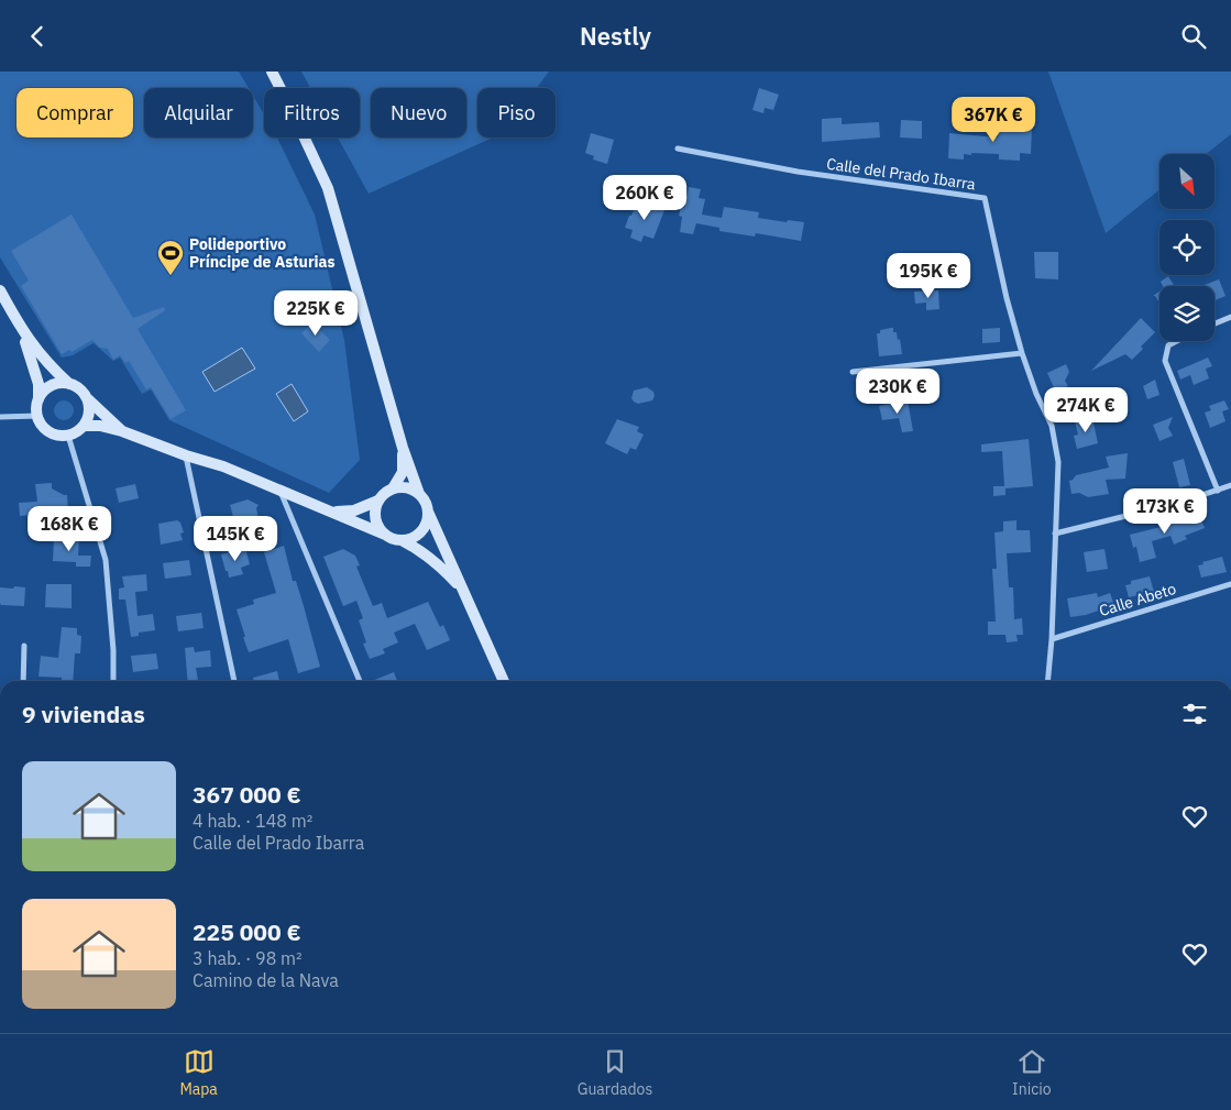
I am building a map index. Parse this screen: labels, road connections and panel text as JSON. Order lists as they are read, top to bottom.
{
  "streets": {
    "street": ["Calle del Prado Ibarra", "Calle Abeto"]
  },
  "crossings": [
    ["Calle del Prado Ibarra", "Calle Abeto"]
  ],
  "places": {
    "sports": ["Polideportivo Príncipe de Asturias"]
  },
  "north": "bottom right",
  "page": {
    "header": "Nestly",
    "chip": [
      "Comprar",
      "Alquilar",
      "Filtros",
      "Nuevo",
      "Piso"
    ],
    "price": [
      "367K €",
      "260K €",
      "195K €",
      "225K €",
      "230K €",
      "274K €",
      "173K €",
      "168K €",
      "145K €"
    ],
    "heading": "9 viviendas",
    "list": [
      {
        "name": "367 000 €",
        "note": "4 hab. · 148 m² · Calle del Prado Ibarra"
      },
      {
        "name": "225 000 €",
        "note": "3 hab. · 98 m² · Camino de la Nava"
      }
    ],
    "tabs": ["Mapa", "Guardados", "Inicio"]
  }
}
